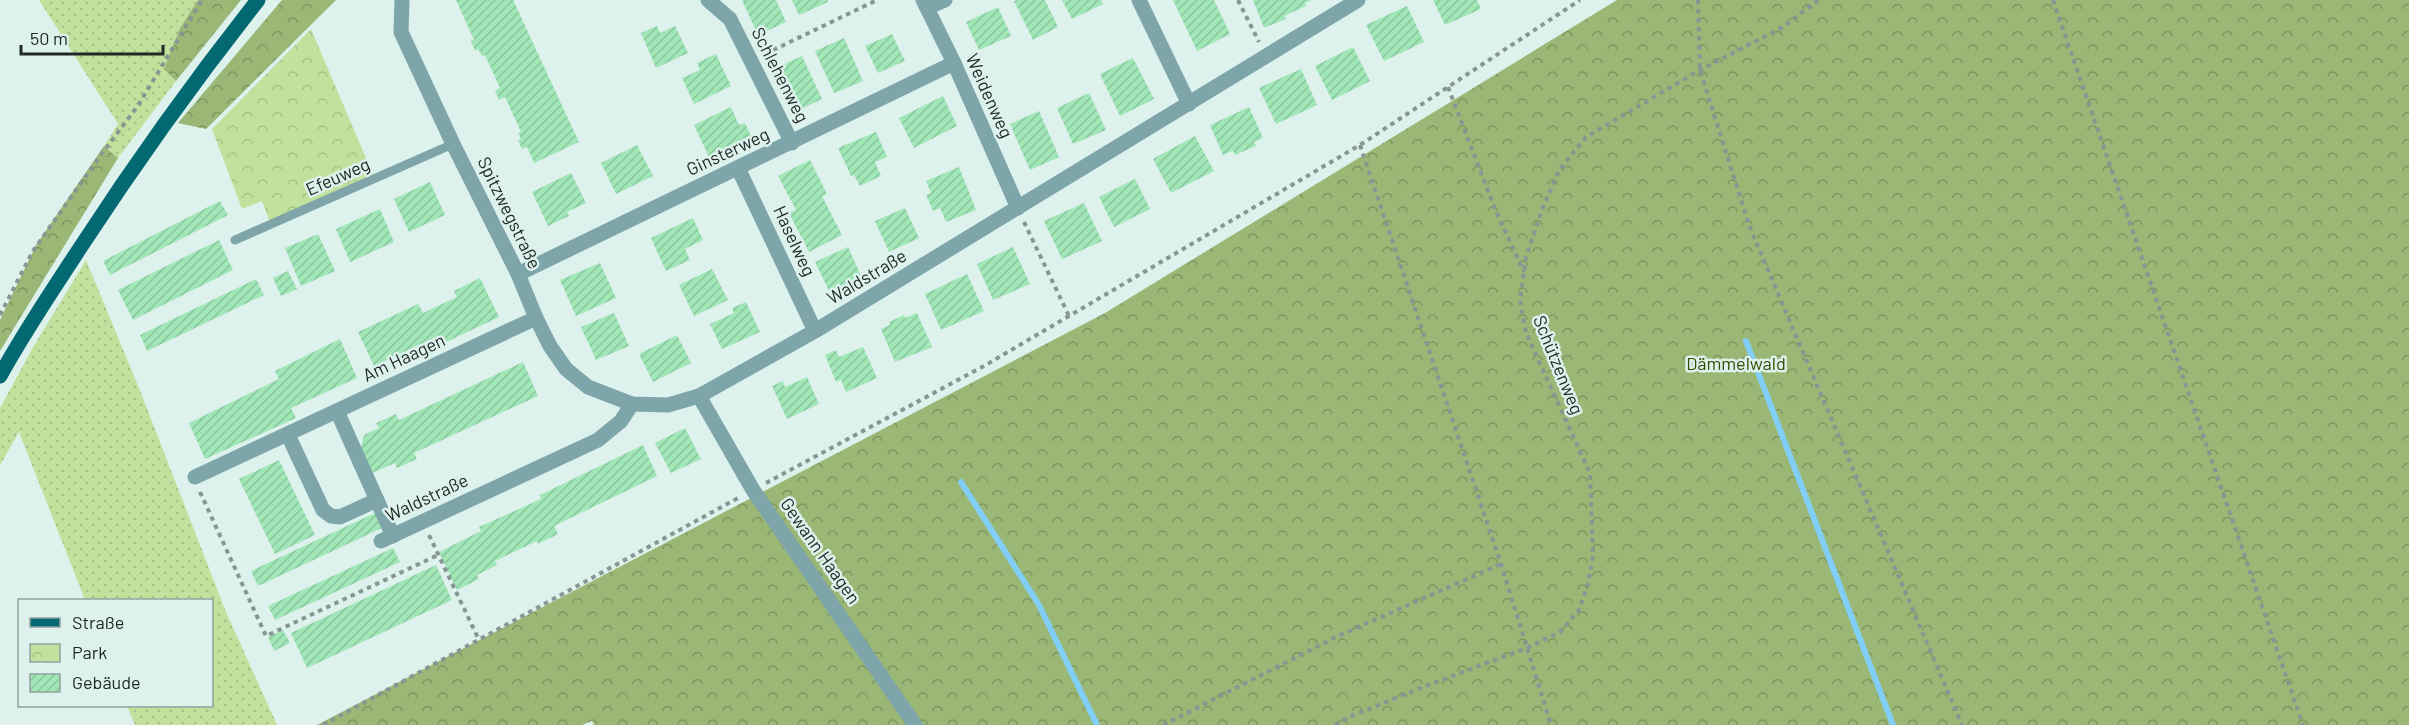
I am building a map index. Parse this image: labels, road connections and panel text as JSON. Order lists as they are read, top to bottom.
{
  "streets": {
    "street": [
      "Schlehenweg",
      "Weidenweg",
      "Ginsterweg",
      "Spitzwegstraße",
      "Haselweg",
      "Waldstraße",
      "Am Haagen",
      "Gewann Haagen"
    ],
    "lane": ["Efeuweg"],
    "path": ["Schützenweg"]
  },
  "crossings": [
    ["Schlehenweg", "Ginsterweg"],
    ["Weidenweg", "Ginsterweg"],
    ["Weidenweg", "Waldstraße"],
    ["Ginsterweg", "Spitzwegstraße"],
    ["Ginsterweg", "Haselweg"],
    ["Efeuweg", "Spitzwegstraße"],
    ["Spitzwegstraße", "Waldstraße"],
    ["Spitzwegstraße", "Am Haagen"],
    ["Haselweg", "Waldstraße"],
    ["Waldstraße", "Gewann Haagen"]
  ],
  "parks": ["Dämmelwald"],
  "legend": ["Straße", "Park", "Gebäude"],
  "scale_bar": "50 m"
}
